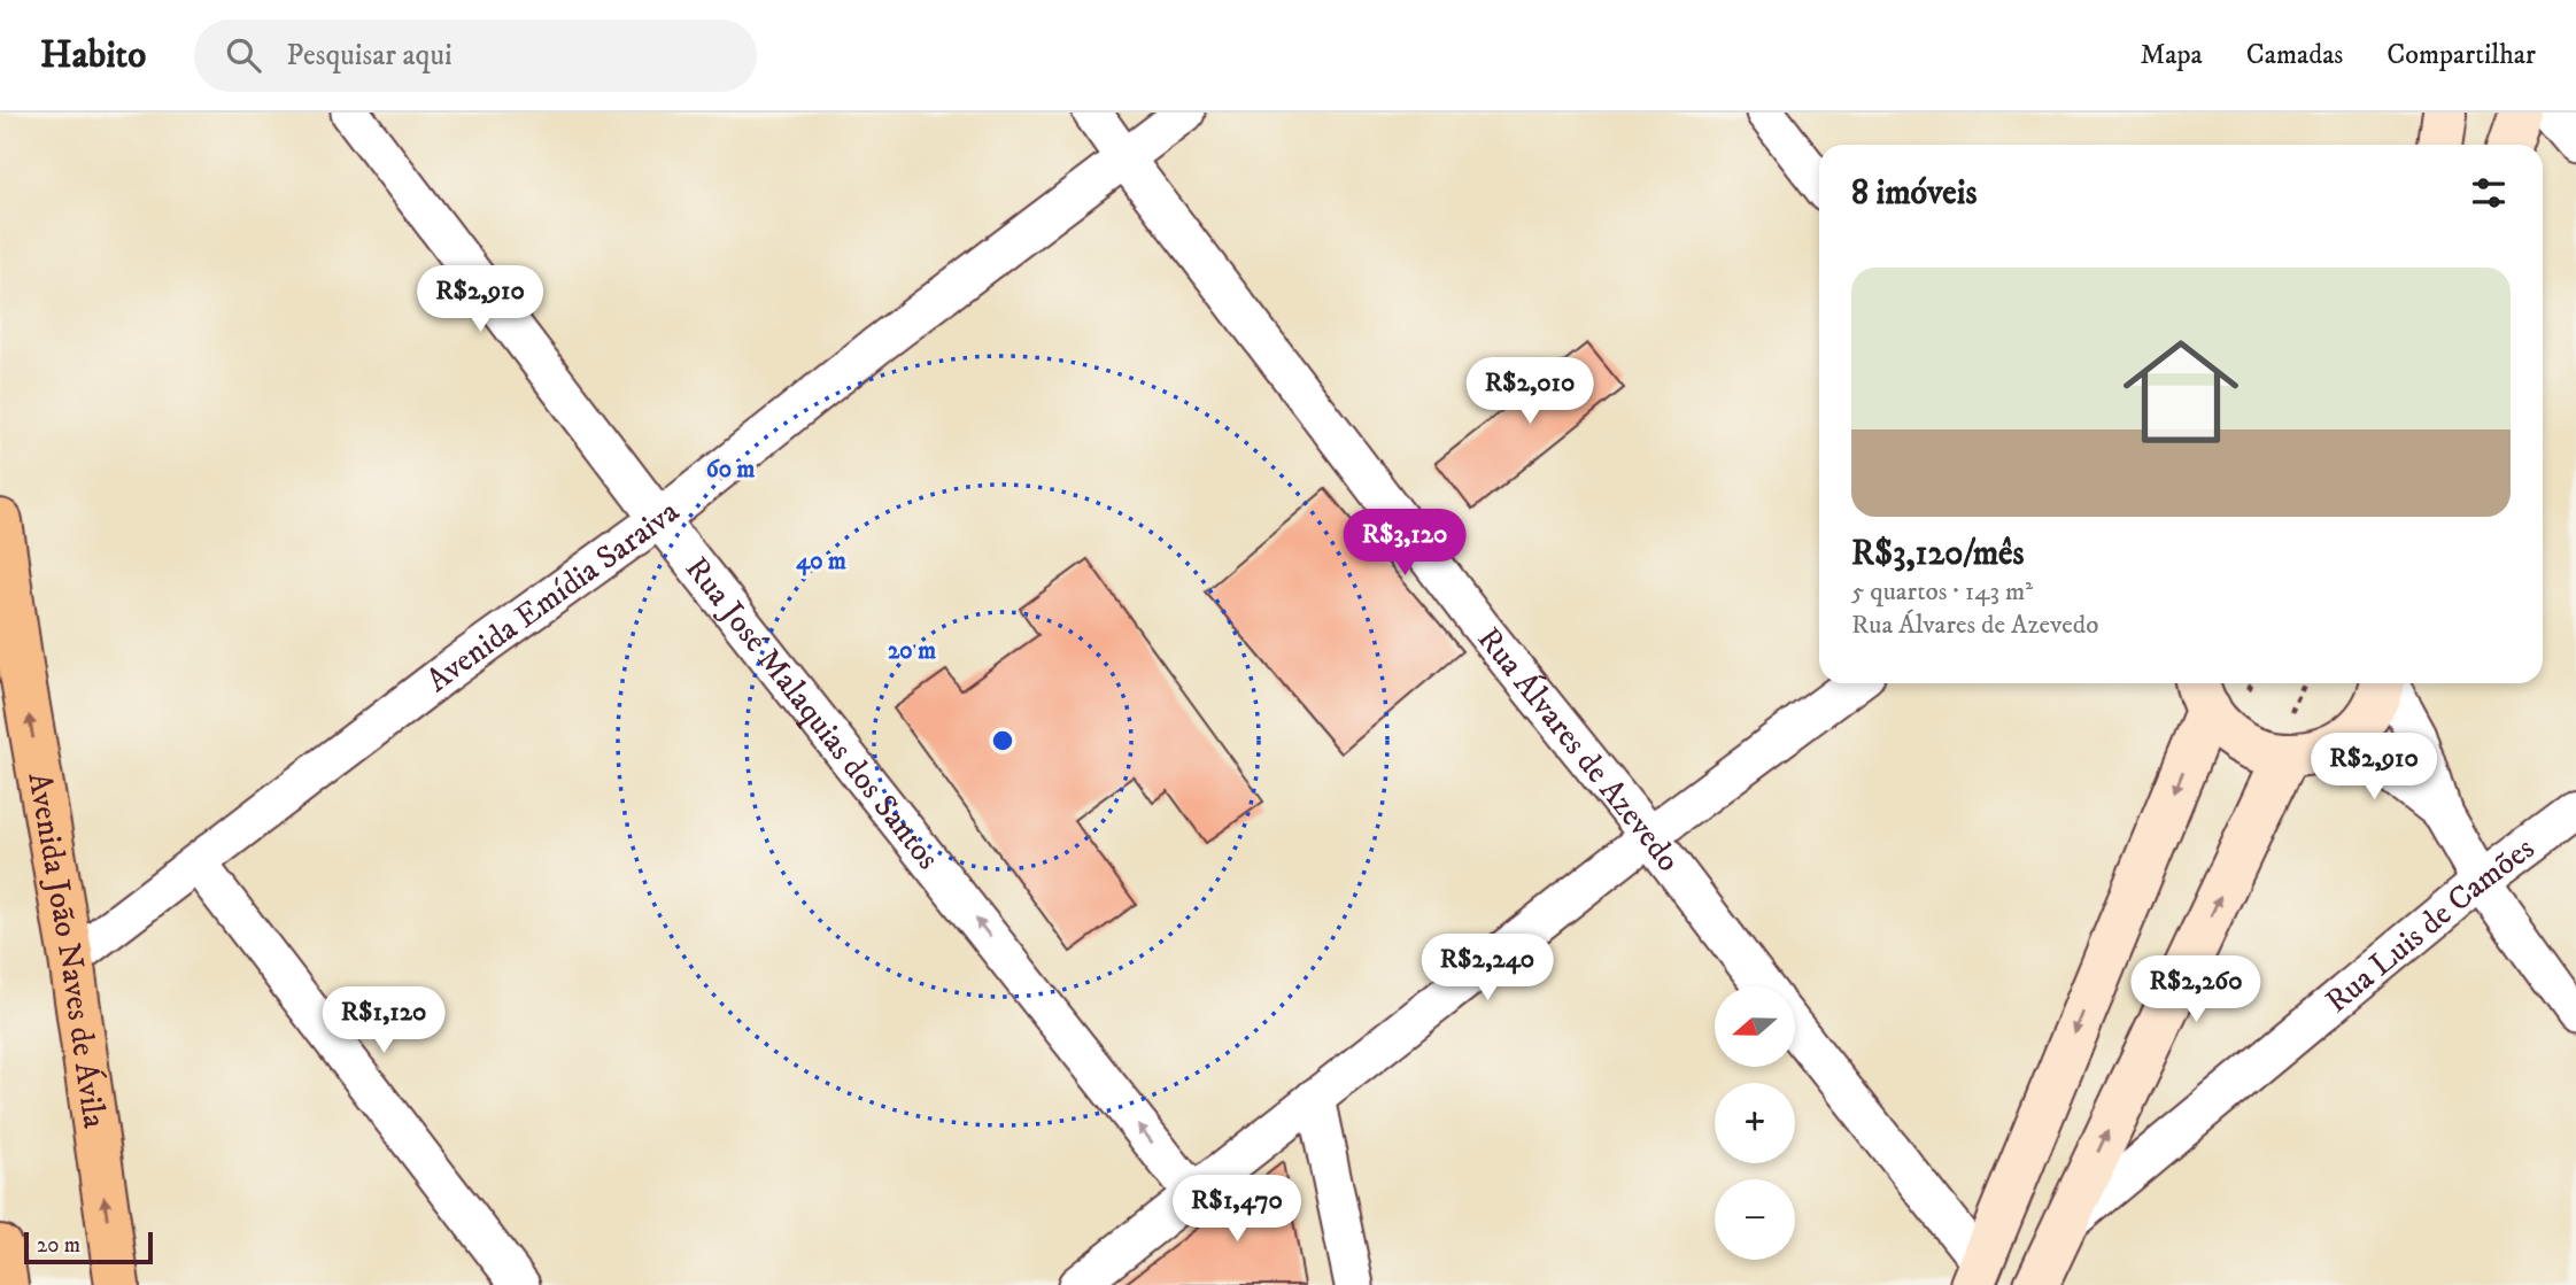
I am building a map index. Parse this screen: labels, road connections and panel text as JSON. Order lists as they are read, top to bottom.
{
  "streets": {
    "main road": ["Avenida João Naves de Ávila"],
    "street": [
      "Avenida Emídia Saraiva",
      "Rua José Malaquias dos Santos",
      "Rua Álvares de Azevedo",
      "Rua Luis de Camões"
    ]
  },
  "crossings": [
    ["Avenida Emídia Saraiva", "Rua José Malaquias dos Santos"],
    ["Avenida Emídia Saraiva", "Rua Álvares de Azevedo"],
    ["Avenida Emídia Saraiva", "Avenida João Naves de Ávila"]
  ],
  "one_way": ["Rua José Malaquias dos Santos", "Avenida João Naves de Ávila"],
  "scale_bar": "20 m",
  "north": "left",
  "page": {
    "header": "Habito",
    "search": "Pesquisar aqui",
    "nav": ["Mapa", "Camadas", "Compartilhar"],
    "heading": "8 imóveis",
    "list": [
      {
        "name": "R$3,120/mês",
        "note": "5 quartos · 143 m² · Rua Álvares de Azevedo"
      }
    ],
    "price": [
      "R$2,910",
      "R$2,010",
      "R$3,120",
      "R$2,910",
      "R$2,240",
      "R$2,260",
      "R$1,120",
      "R$1,470"
    ],
    "map_buttons": ["+", "−"],
    "scale": "20 m"
  },
  "rings": ["60 m", "40 m", "20 m"]
}
